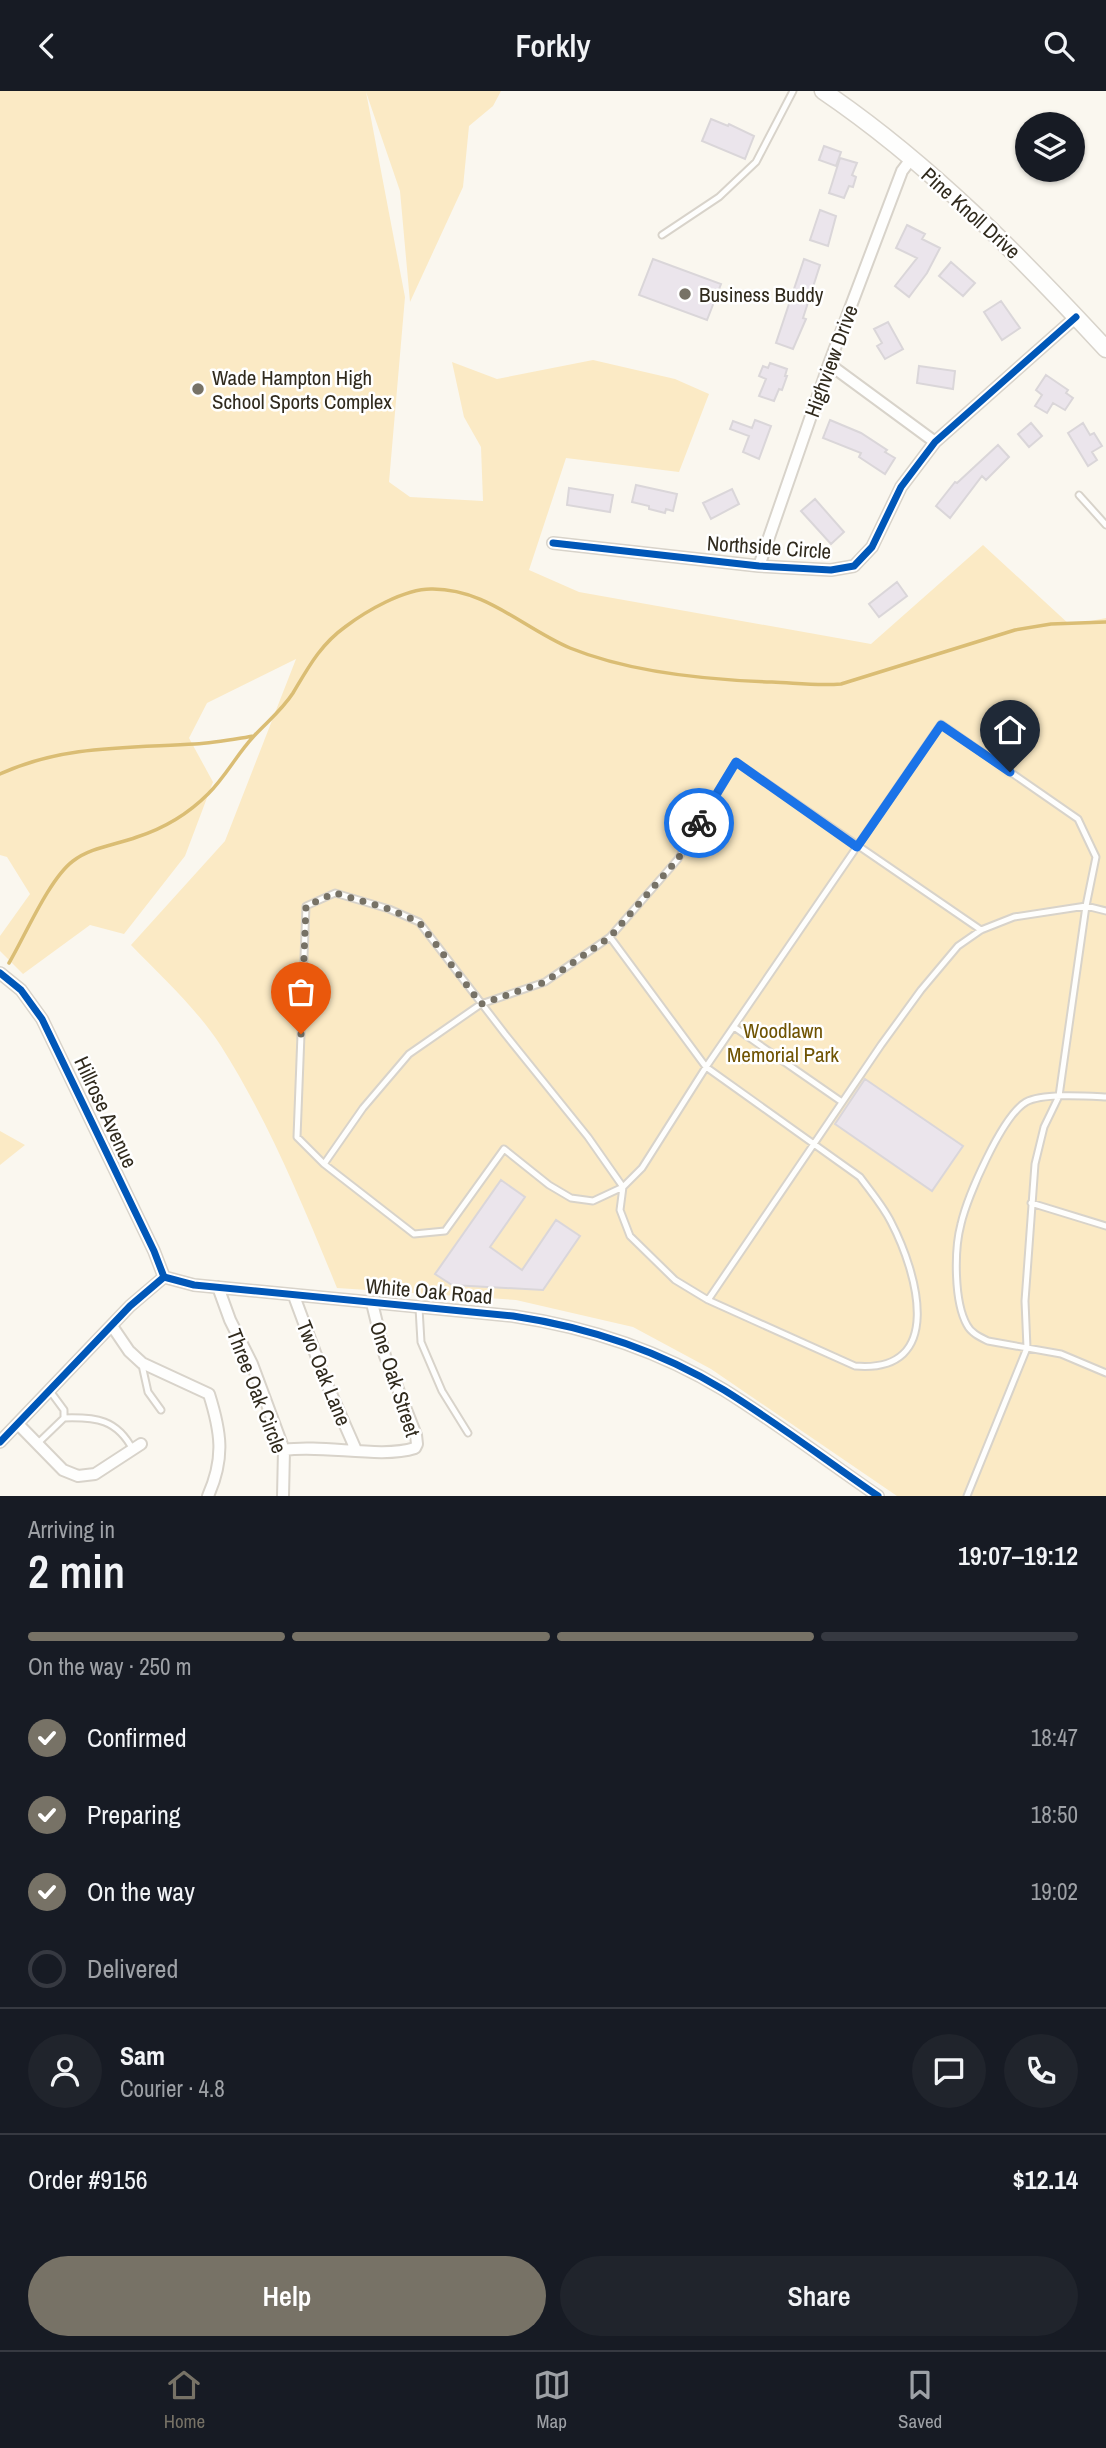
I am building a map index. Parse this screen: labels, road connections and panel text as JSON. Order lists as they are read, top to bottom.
{
  "streets": {
    "street": [
      "Pine Knoll Drive",
      "Highview Drive",
      "Northside Circle",
      "Hillrose Avenue",
      "White Oak Road",
      "Two Oak Lane",
      "One Oak Street",
      "Three Oak Circle"
    ]
  },
  "crossings": [
    ["Pine Knoll Drive", "Highview Drive"],
    ["Pine Knoll Drive", "Northside Circle"],
    ["Highview Drive", "Northside Circle"],
    ["Hillrose Avenue", "White Oak Road"],
    ["White Oak Road", "Two Oak Lane"],
    ["White Oak Road", "One Oak Street"],
    ["White Oak Road", "Three Oak Circle"],
    ["Two Oak Lane", "One Oak Street"],
    ["One Oak Street", "Three Oak Circle"]
  ],
  "parks": ["Woodlawn Memorial Park"],
  "places": ["Business Buddy", "Wade Hampton High School Sports Complex"],
  "page": {
    "header": "Forkly",
    "heading": ["2 min", "Arriving in", "19:07–19:12"],
    "panel": [
      "Sam",
      "Courier · 4.8",
      "Order #9156",
      "$12.14"
    ],
    "bar": "On the way · 250 m",
    "list": [
      ["Confirmed", "18:47"],
      ["Preparing", "18:50"],
      ["On the way", "19:02"],
      "Delivered"
    ],
    "buttons": ["Help", "Share"],
    "tabs": ["Home", "Map", "Saved"]
  }
}
